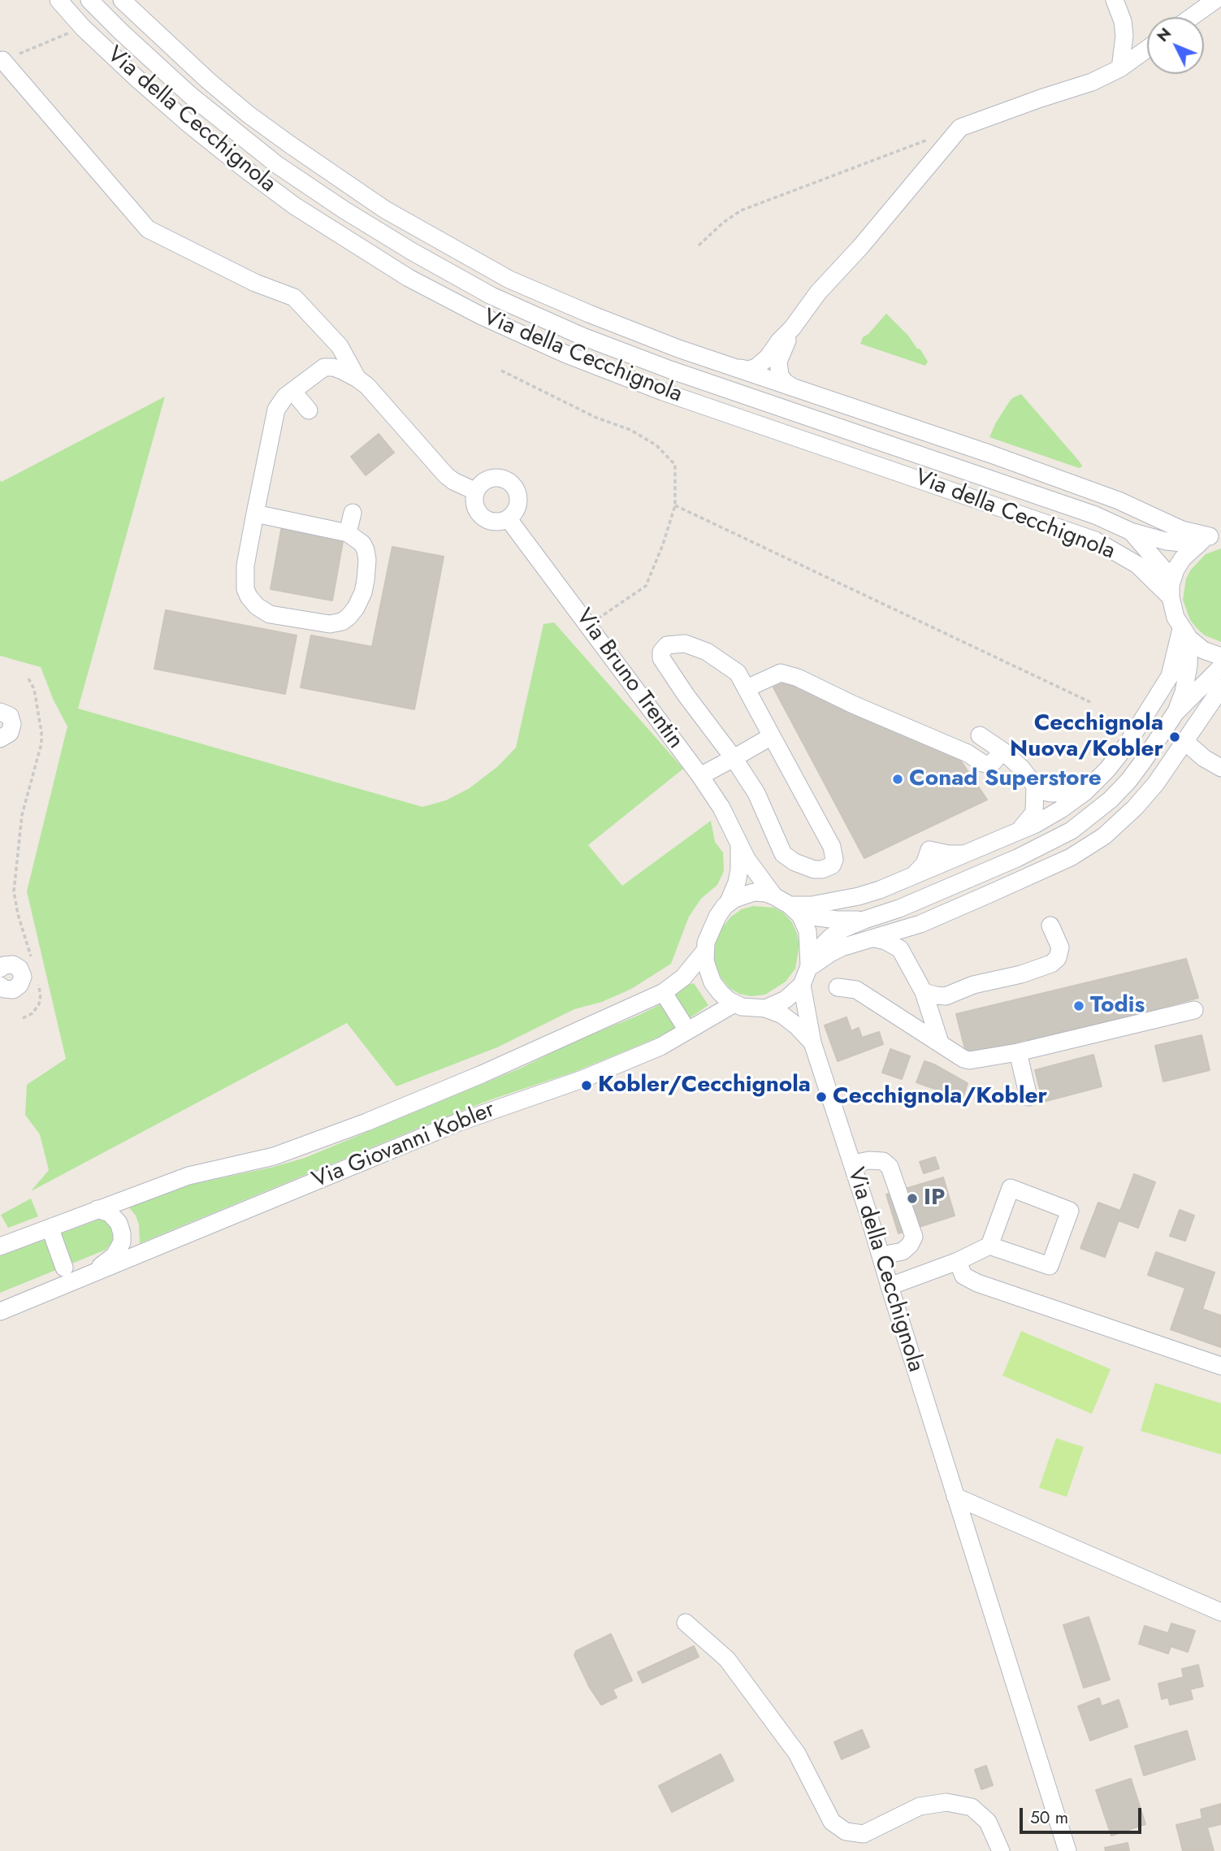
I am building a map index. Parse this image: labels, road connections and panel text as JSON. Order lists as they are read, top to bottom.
{
  "streets": {
    "street": ["Via della Cecchignola", "Via Bruno Trentin", "Via Giovanni Kobler"]
  },
  "crossings": [
    ["Via della Cecchignola", "Via Bruno Trentin"],
    ["Via della Cecchignola", "Via Giovanni Kobler"],
    ["Via Bruno Trentin", "Via Giovanni Kobler"]
  ],
  "places": [
    "Cecchignola Nuova/Kobler",
    "Conad Superstore",
    "Todis",
    "Kobler/Cecchignola",
    "Cecchignola/Kobler",
    "IP"
  ],
  "scale_bar": "50 m",
  "north": "top left"
}
